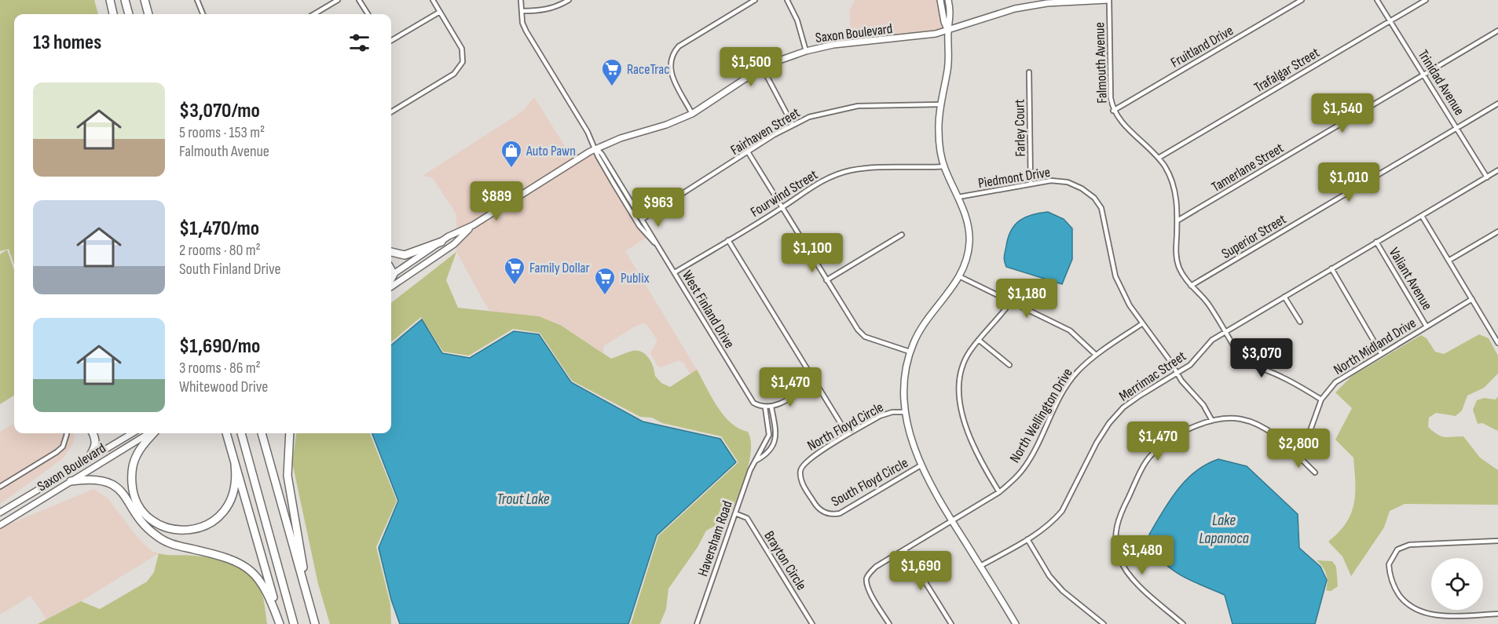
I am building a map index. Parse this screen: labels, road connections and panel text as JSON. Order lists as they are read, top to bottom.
{
  "streets": {
    "main road": ["Saxon Boulevard"],
    "street": [
      "Fruitland Drive",
      "Falmouth Avenue",
      "Trafalgar Street",
      "Trinidad Avenue",
      "Farley Court",
      "Fairhaven Street",
      "Tamerlane Street",
      "Piedmont Drive",
      "Fourwind Street",
      "Superior Street",
      "Valiant Avenue",
      "West Finland Drive",
      "North Midland Drive",
      "Merrimac Street",
      "North Wellington Drive",
      "North Floyd Circle",
      "South Floyd Circle",
      "Haversham Road",
      "Brayton Circle"
    ]
  },
  "crossings": [
    ["Saxon Boulevard", "Falmouth Avenue"],
    ["Saxon Boulevard", "West Finland Drive"],
    ["Fruitland Drive", "Falmouth Avenue"],
    ["Falmouth Avenue", "Trafalgar Street"],
    ["Falmouth Avenue", "Tamerlane Street"],
    ["Falmouth Avenue", "Superior Street"],
    ["Falmouth Avenue", "North Midland Drive"],
    ["Falmouth Avenue", "Merrimac Street"],
    ["Trafalgar Street", "Trinidad Avenue"],
    ["Trinidad Avenue", "Tamerlane Street"],
    ["Trinidad Avenue", "Superior Street"],
    ["Trinidad Avenue", "Merrimac Street"],
    ["Farley Court", "Piedmont Drive"],
    ["Fairhaven Street", "West Finland Drive"],
    ["Piedmont Drive", "Merrimac Street"],
    ["Piedmont Drive", "North Wellington Drive"],
    ["Fourwind Street", "West Finland Drive"],
    ["Valiant Avenue", "North Midland Drive"],
    ["Valiant Avenue", "Merrimac Street"],
    ["West Finland Drive", "Haversham Road"],
    ["North Floyd Circle", "South Floyd Circle"],
    ["Haversham Road", "Brayton Circle"]
  ],
  "water": ["Trout Lake", "Lake Lapanoca"],
  "places": {
    "supermarket": ["RaceTrac", "Family Dollar", "Publix"],
    "shop": ["Auto Pawn"]
  },
  "page": {
    "heading": "13 homes",
    "price": [
      "$1,500",
      "$1,540",
      "$1,010",
      "$889",
      "$963",
      "$1,100",
      "$1,180",
      "$3,070",
      "$1,470",
      "$1,470",
      "$2,800",
      "$1,480",
      "$1,690"
    ],
    "list": [
      {
        "name": "$3,070/mo",
        "note": "5 rooms · 153 m² · Falmouth Avenue"
      },
      {
        "name": "$1,470/mo",
        "note": "2 rooms · 80 m² · South Finland Drive"
      },
      {
        "name": "$1,690/mo",
        "note": "3 rooms · 86 m² · Whitewood Drive"
      }
    ]
  }
}
